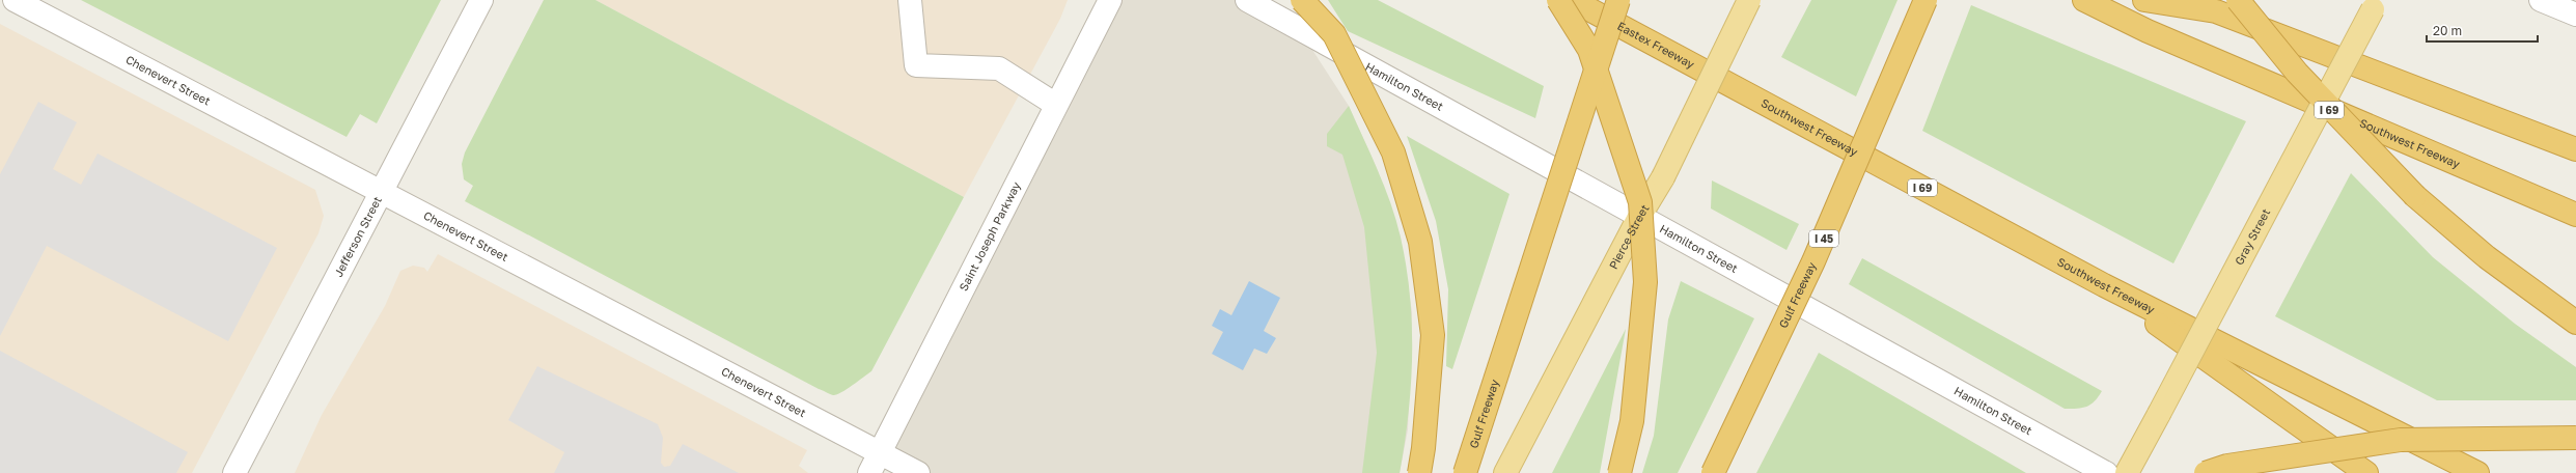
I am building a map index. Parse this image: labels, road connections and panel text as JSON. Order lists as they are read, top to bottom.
{
  "streets": {
    "highway": [
      "Eastex Freeway",
      "I 69",
      "Southwest Freeway",
      "I 45",
      "Gulf Freeway"
    ],
    "main road": ["Gray Street", "Pierce Street"],
    "street": [
      "Chenevert Street",
      "Hamilton Street",
      "Jefferson Street",
      "Saint Joseph Parkway"
    ]
  },
  "crossings": [
    ["Eastex Freeway", "Southwest Freeway"],
    ["Chenevert Street", "Jefferson Street"],
    ["Chenevert Street", "Saint Joseph Parkway"],
    ["Hamilton Street", "Pierce Street"]
  ],
  "scale_bar": "20 m"
}
